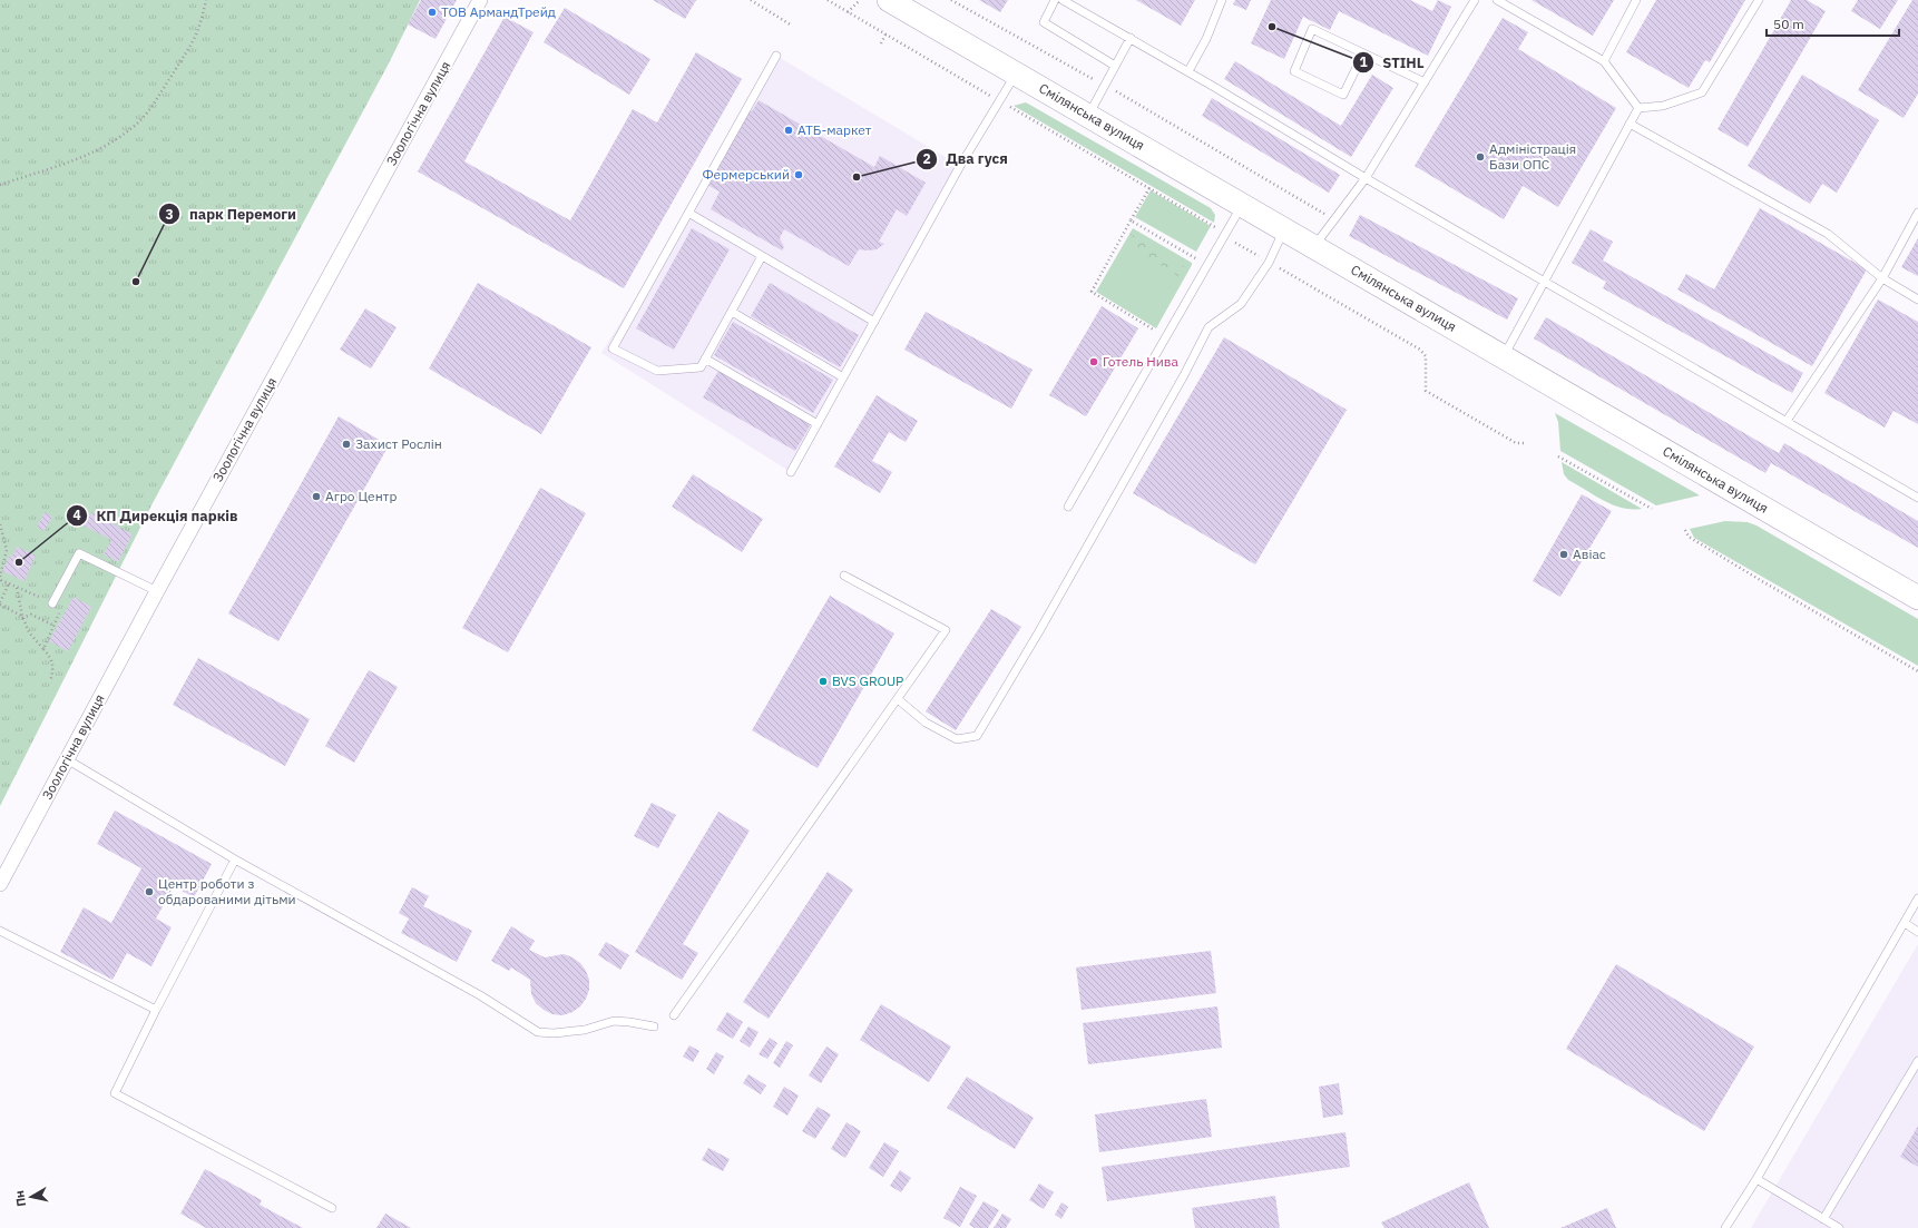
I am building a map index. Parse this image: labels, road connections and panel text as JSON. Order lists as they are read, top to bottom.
{
  "streets": {
    "main road": ["Смілянська вулиця"],
    "street": ["Зоологічна вулиця"]
  },
  "places": [
    "ТОВ АрмандТрейд",
    "STIHL",
    "АТБ-маркет",
    "Адміністрація Бази ОПС",
    "Фермерський",
    "Два гуся",
    "парк Перемоги",
    "Готель Нива",
    "Захист Рослін",
    "Агро Центр",
    "Авіас",
    "КП Дирекція парків",
    "BVS GROUP",
    "Центр роботи з обдарованими дітьми"
  ],
  "scale_bar": "50 m",
  "north": "left"
}
